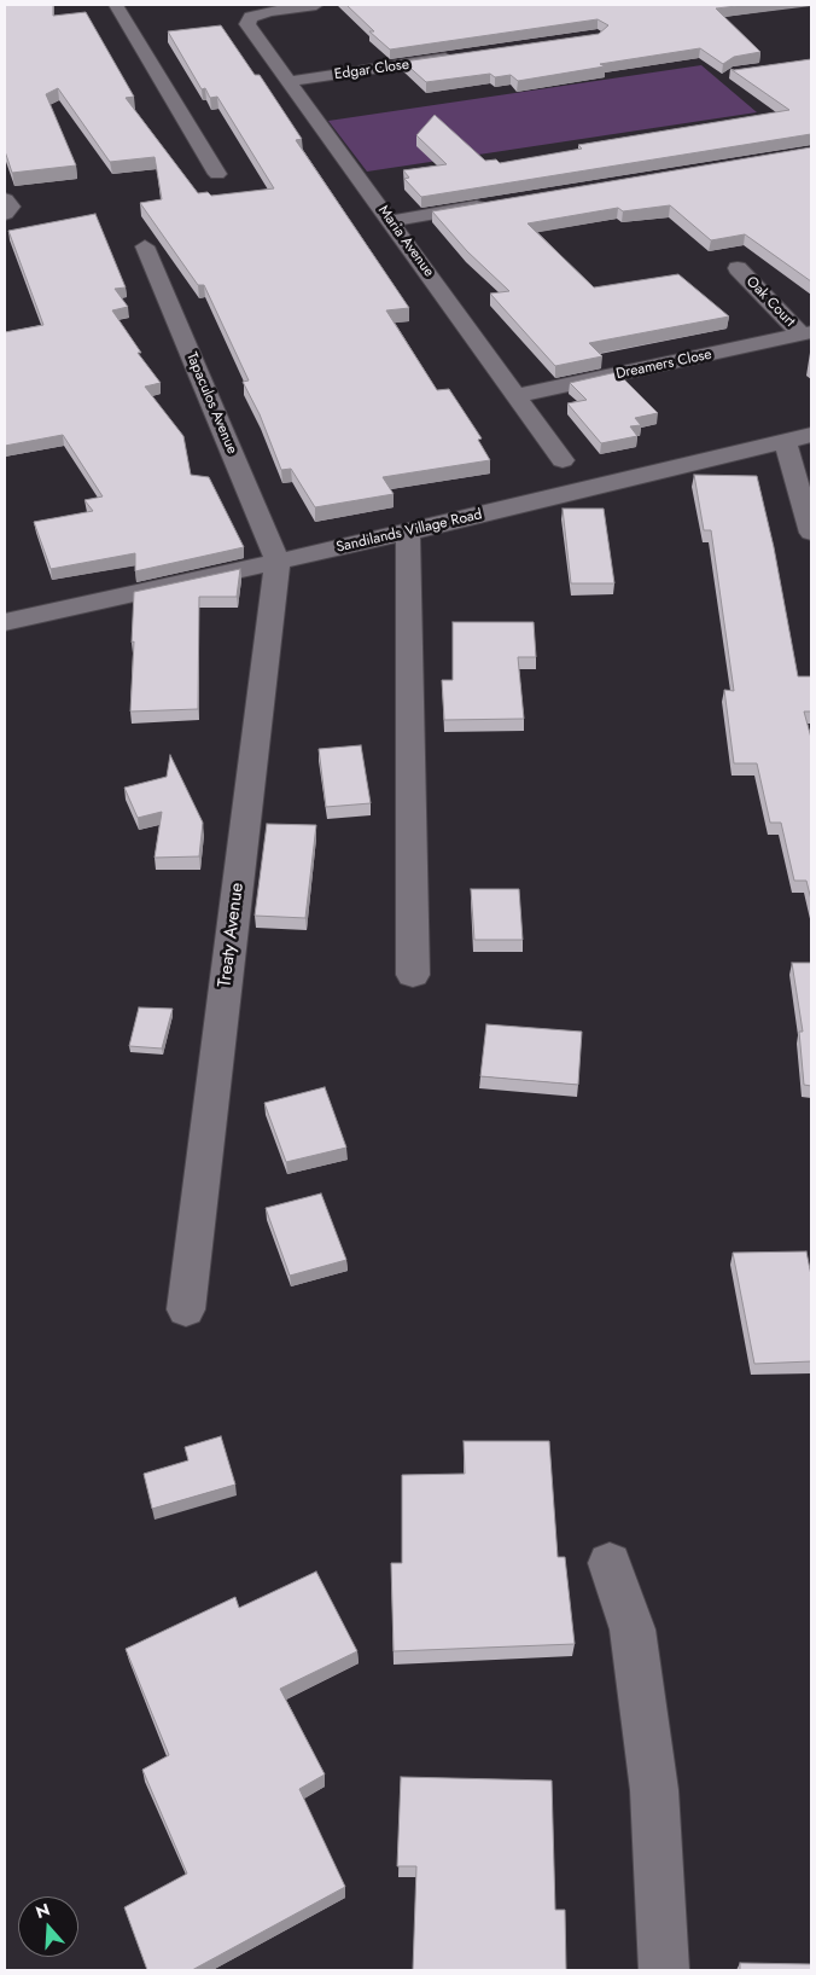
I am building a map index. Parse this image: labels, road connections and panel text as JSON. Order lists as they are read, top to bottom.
{
  "streets": {
    "street": [
      "Edgar Close",
      "Maria Avenue",
      "Oak Court",
      "Dreamers Close",
      "Tapaculos Avenue",
      "Sandilands Village Road",
      "Treaty Avenue"
    ]
  },
  "crossings": [
    ["Edgar Close", "Maria Avenue"],
    ["Maria Avenue", "Dreamers Close"],
    ["Oak Court", "Dreamers Close"],
    ["Tapaculos Avenue", "Sandilands Village Road"],
    ["Tapaculos Avenue", "Treaty Avenue"],
    ["Sandilands Village Road", "Treaty Avenue"]
  ],
  "north": "top"
}
